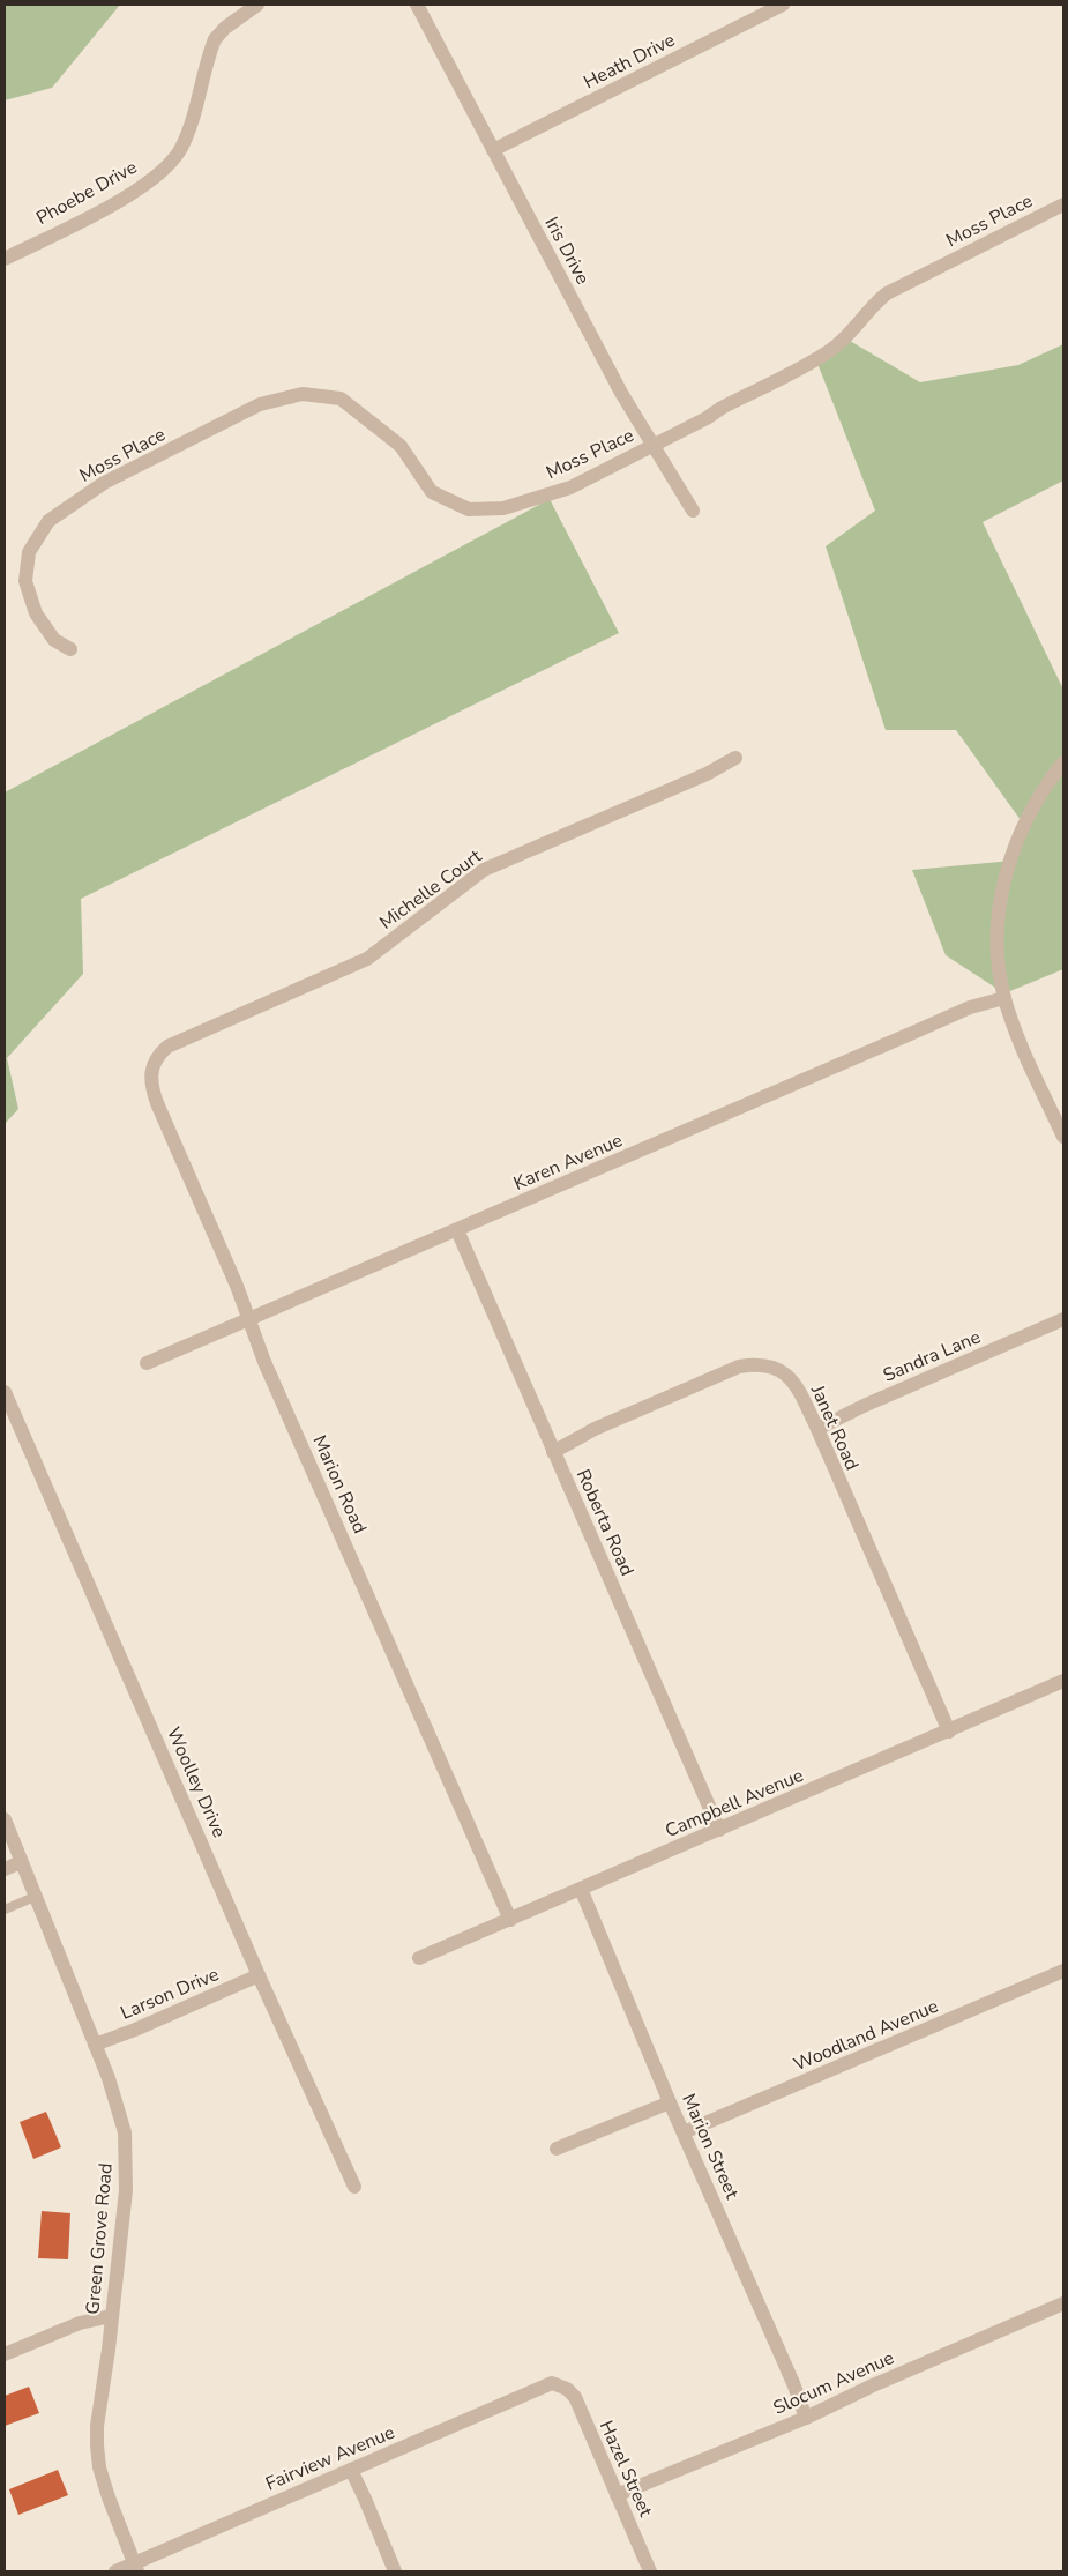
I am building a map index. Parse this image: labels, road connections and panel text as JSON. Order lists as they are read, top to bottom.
{
  "streets": {
    "street": [
      "Heath Drive",
      "Phoebe Drive",
      "Moss Place",
      "Iris Drive",
      "Michelle Court",
      "Karen Avenue",
      "Sandra Lane",
      "Janet Road",
      "Marion Road",
      "Roberta Road",
      "Woolley Drive",
      "Campbell Avenue",
      "Larson Drive",
      "Woodland Avenue",
      "Marion Street",
      "Green Grove Road",
      "Slocum Avenue",
      "Fairview Avenue",
      "Hazel Street"
    ]
  },
  "crossings": [
    ["Heath Drive", "Iris Drive"],
    ["Moss Place", "Iris Drive"],
    ["Michelle Court", "Marion Road"],
    ["Karen Avenue", "Marion Road"],
    ["Karen Avenue", "Roberta Road"],
    ["Sandra Lane", "Janet Road"],
    ["Janet Road", "Roberta Road"],
    ["Janet Road", "Campbell Avenue"],
    ["Marion Road", "Campbell Avenue"],
    ["Roberta Road", "Campbell Avenue"],
    ["Woolley Drive", "Larson Drive"],
    ["Campbell Avenue", "Marion Street"],
    ["Larson Drive", "Green Grove Road"],
    ["Woodland Avenue", "Marion Street"],
    ["Marion Street", "Slocum Avenue"],
    ["Green Grove Road", "Fairview Avenue"],
    ["Slocum Avenue", "Hazel Street"],
    ["Fairview Avenue", "Hazel Street"]
  ]
}
